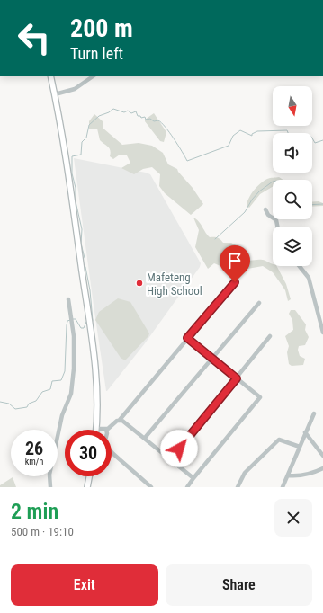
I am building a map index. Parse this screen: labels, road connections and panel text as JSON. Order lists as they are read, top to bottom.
{
  "places": ["Mafeteng High School"],
  "north": "bottom",
  "page": {
    "turn": ["200 m", "Turn left"],
    "speed": "26 km/h",
    "limit": "30",
    "heading": ["2 min", "500 m · 19:10"],
    "buttons": ["Exit", "Share"]
  }
}
